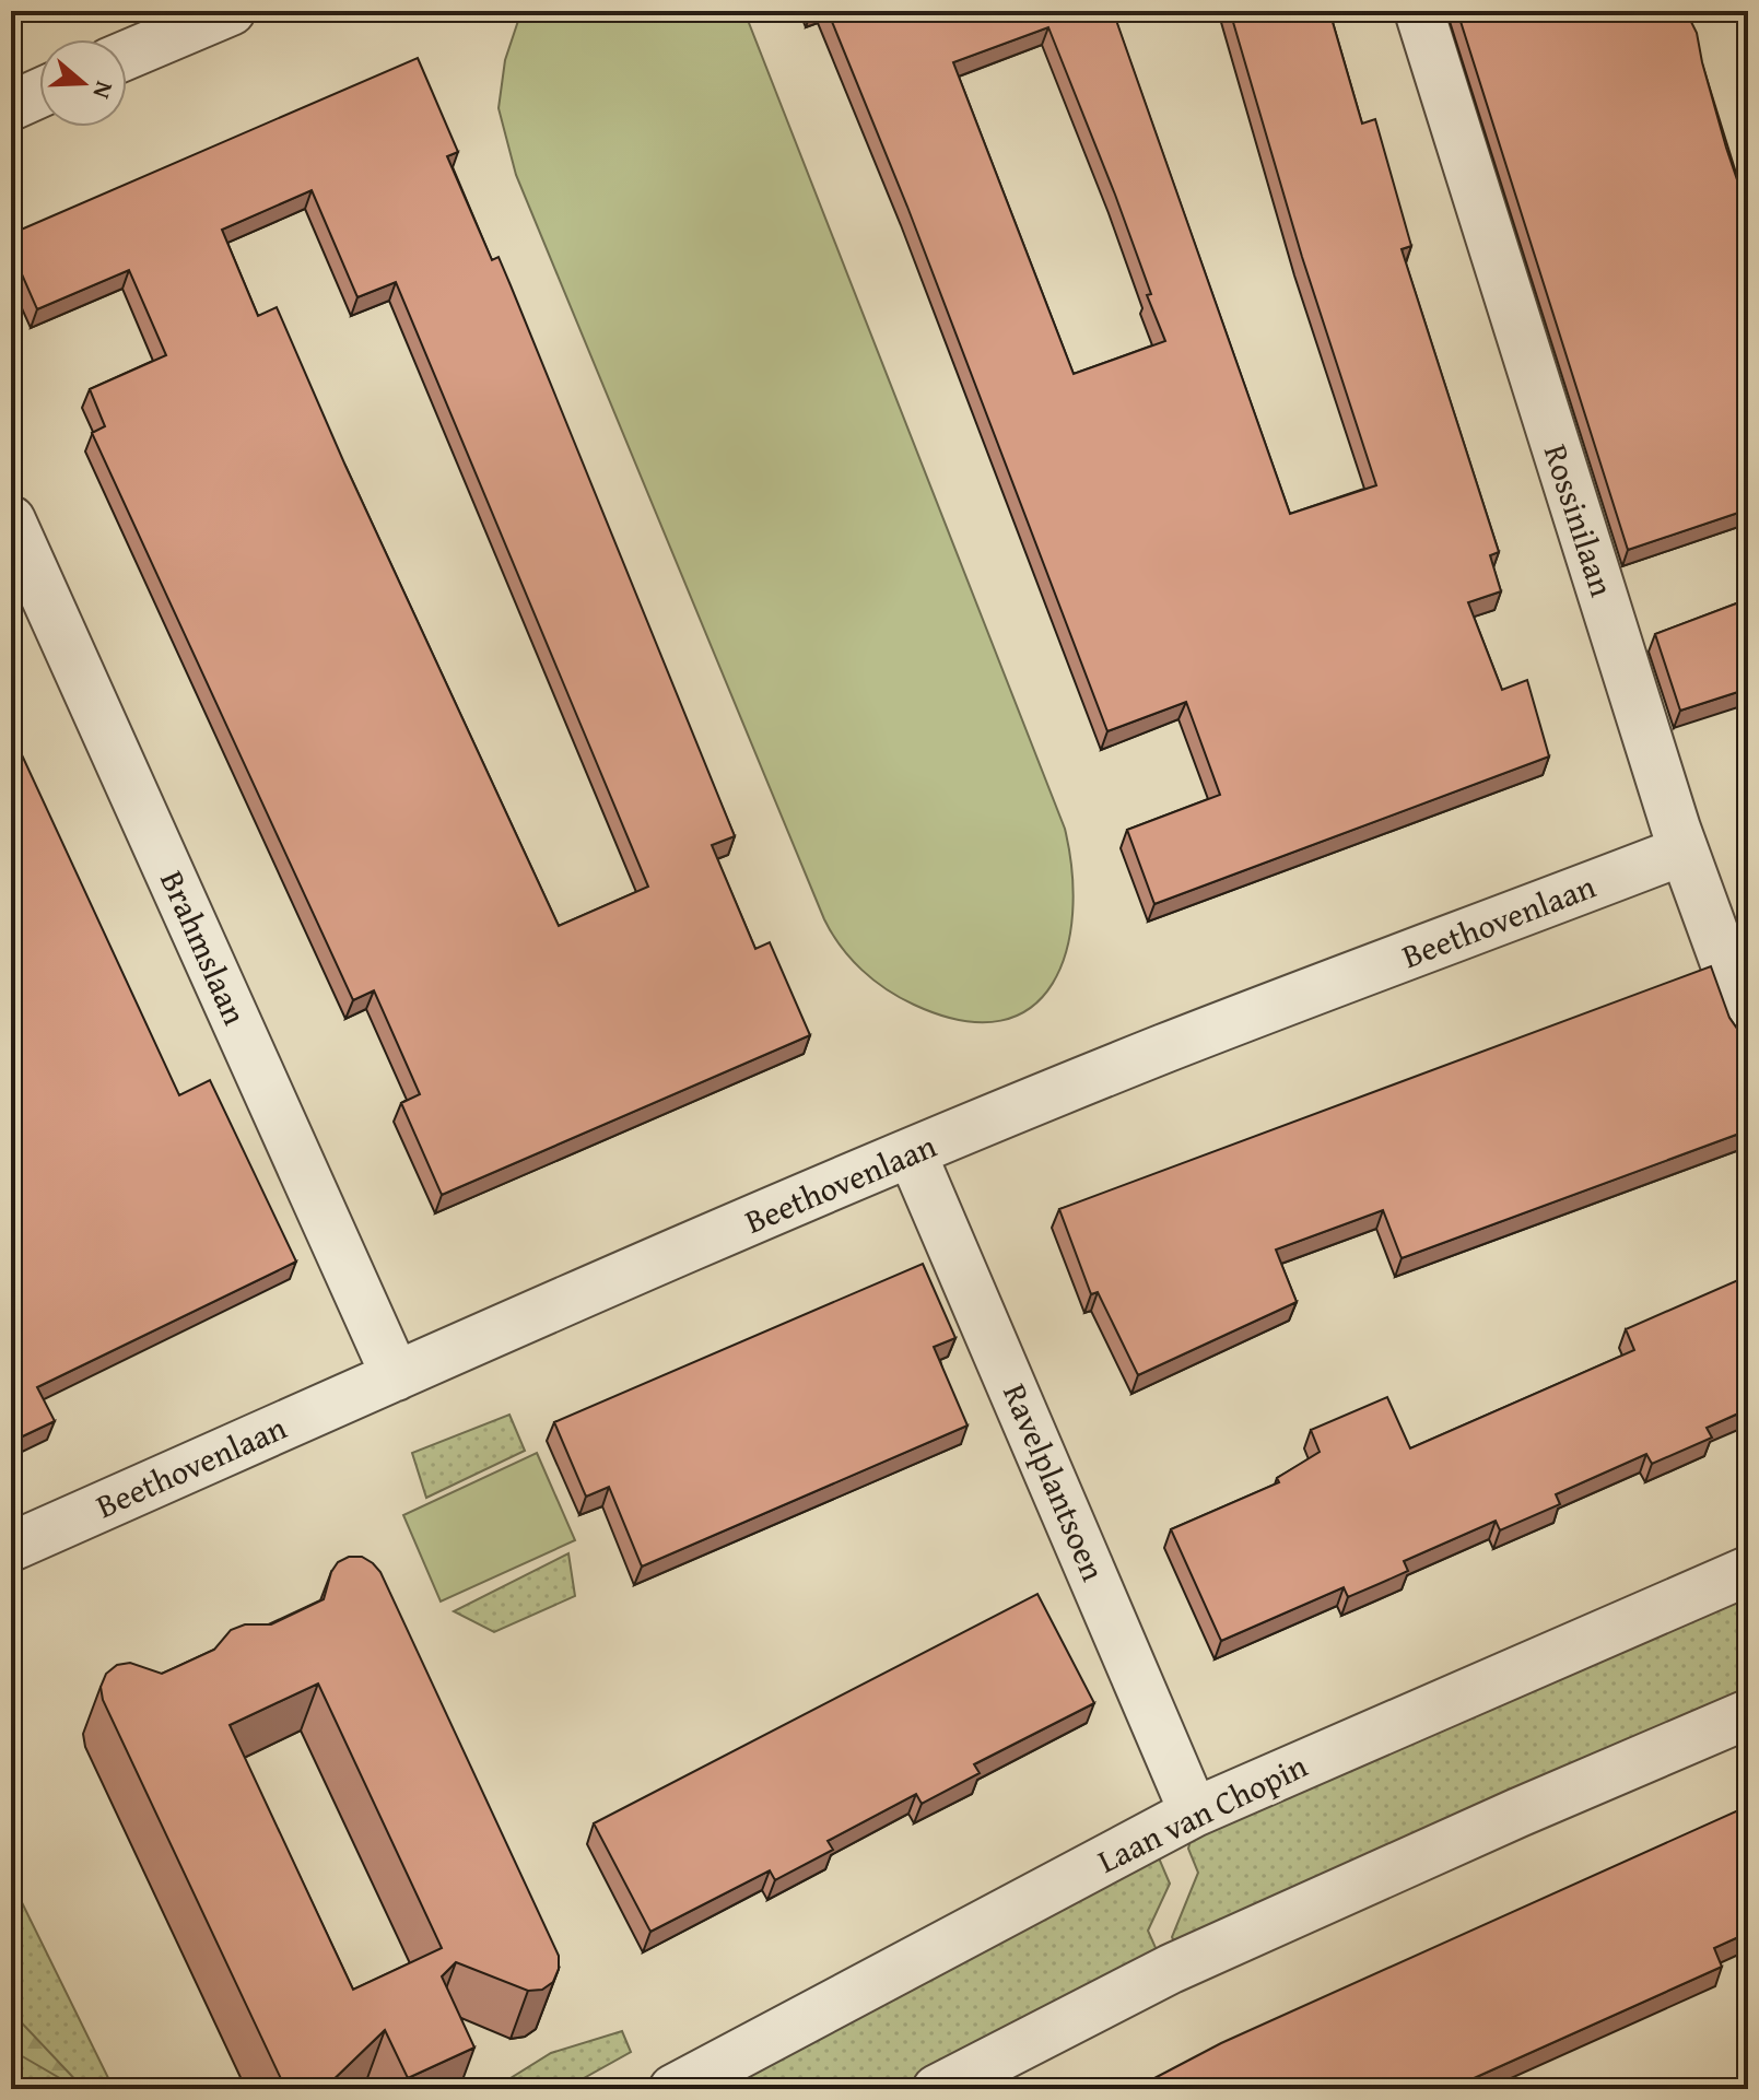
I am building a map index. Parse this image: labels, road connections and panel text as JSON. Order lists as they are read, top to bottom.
{
  "streets": {
    "street": [
      "Rossinilaan",
      "Beethovenlaan",
      "Brahmslaan",
      "Ravelplantsoen",
      "Laan van Chopin"
    ]
  },
  "crossings": [
    ["Rossinilaan", "Beethovenlaan"],
    ["Beethovenlaan", "Brahmslaan"],
    ["Beethovenlaan", "Ravelplantsoen"],
    ["Ravelplantsoen", "Laan van Chopin"]
  ],
  "north": "right"
}
